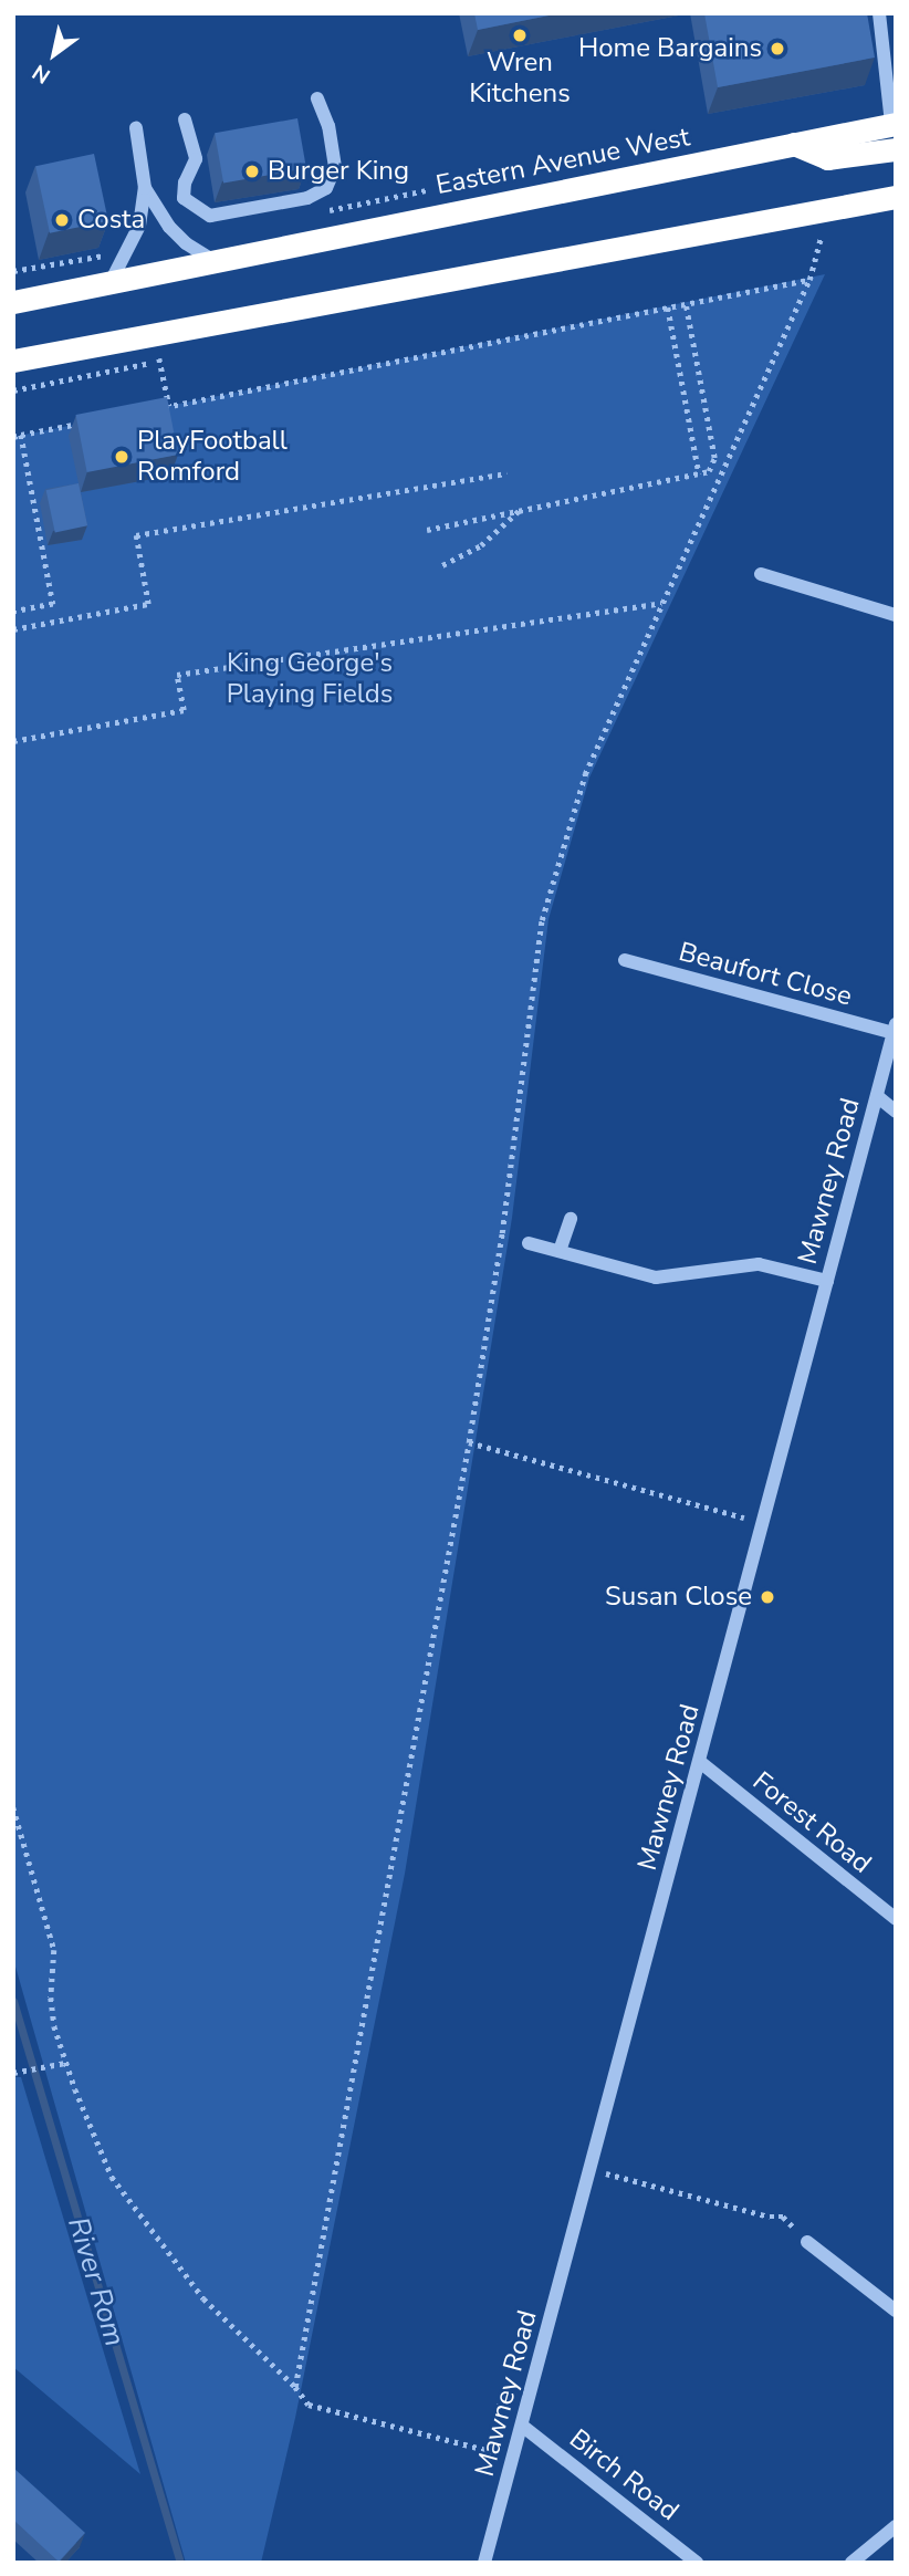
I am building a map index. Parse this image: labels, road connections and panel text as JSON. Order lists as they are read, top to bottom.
{
  "streets": {
    "highway": ["Eastern Avenue West"],
    "street": [
      "Beaufort Close",
      "Mawney Road",
      "Forest Road",
      "Birch Road"
    ]
  },
  "crossings": [
    ["Beaufort Close", "Mawney Road"],
    ["Mawney Road", "Forest Road"],
    ["Mawney Road", "Birch Road"]
  ],
  "water": ["River Rom"],
  "parks": ["King George's Playing Fields"],
  "places": [
    "Wren Kitchens",
    "Home Bargains",
    "Burger King",
    "Costa",
    "PlayFootball Romford",
    "Susan Close"
  ],
  "north": "bottom left"
}
